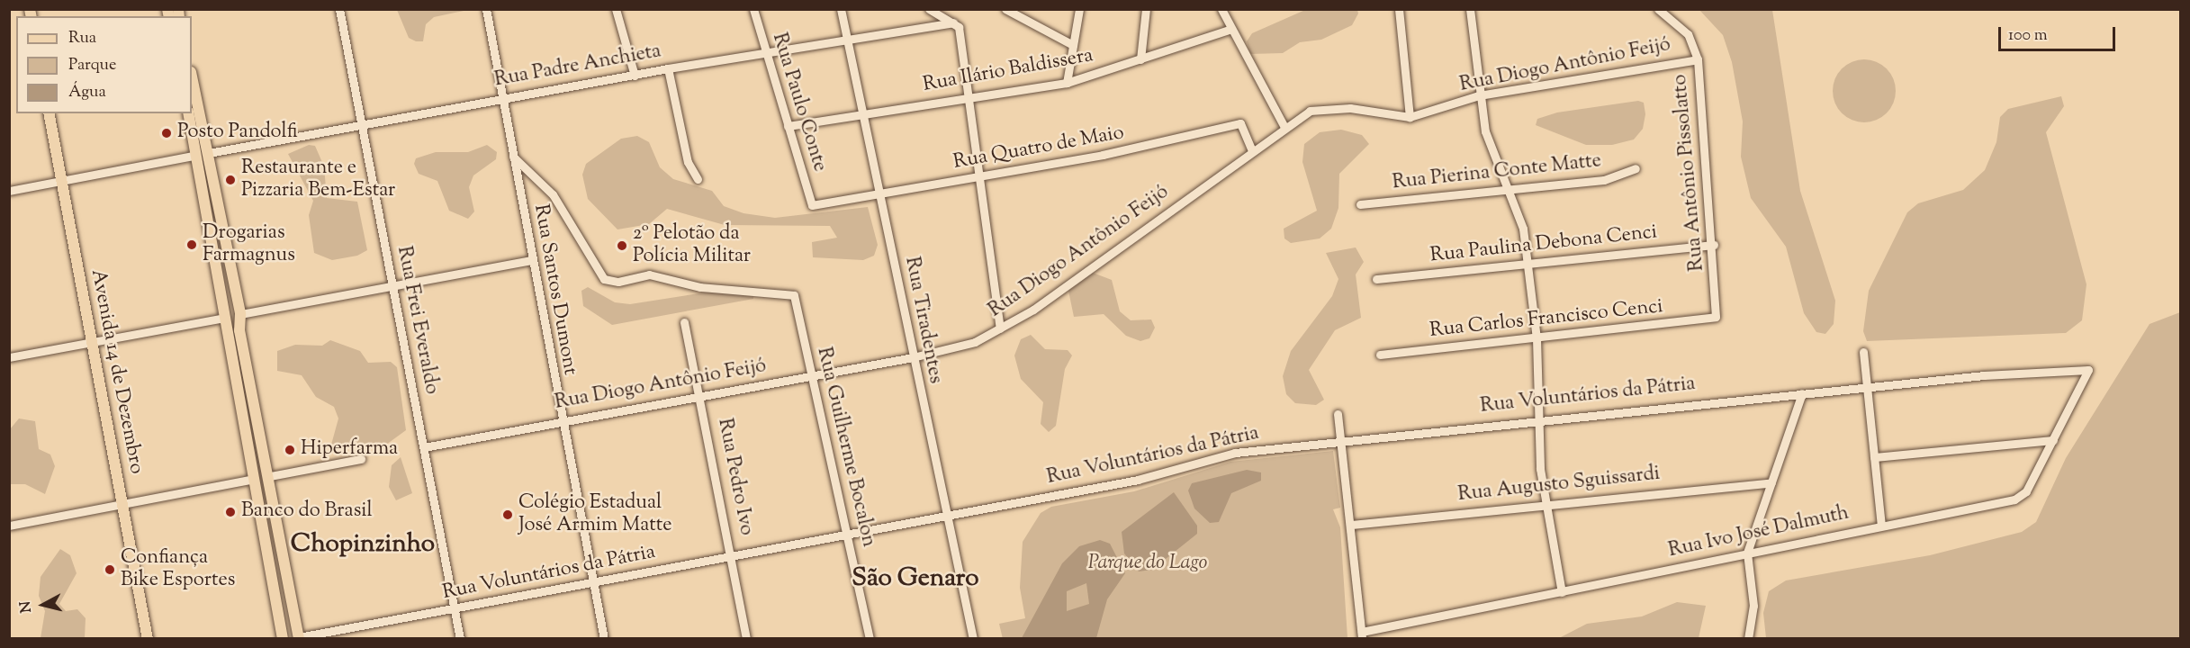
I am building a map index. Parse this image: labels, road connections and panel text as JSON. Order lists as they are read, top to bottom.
{
  "streets": {
    "main road": ["Avenida 14 de Dezembro"],
    "street": [
      "Rua Diogo Antônio Feijó",
      "Rua Padre Anchieta",
      "Rua Ilário Baldissera",
      "Rua Paulo Conte",
      "Rua Quatro de Maio",
      "Rua Pierina Conte Matte",
      "Rua Antônio Pissolatto",
      "Rua Paulina Debona Cenci",
      "Rua Santos Dumont",
      "Rua Carlos Francisco Cenci",
      "Rua Frei Everaldo",
      "Rua Tiradentes",
      "Rua Voluntários da Pátria",
      "Rua Guilherme Bocalon",
      "Rua Pedro Ivo",
      "Rua Augusto Sguissardi",
      "Rua Ivo José Dalmuth"
    ]
  },
  "crossings": [
    ["Rua Diogo Antônio Feijó", "Rua Quatro de Maio"],
    ["Rua Diogo Antônio Feijó", "Rua Antônio Pissolatto"],
    ["Rua Diogo Antônio Feijó", "Rua Santos Dumont"],
    ["Rua Diogo Antônio Feijó", "Rua Frei Everaldo"],
    ["Rua Diogo Antônio Feijó", "Rua Tiradentes"],
    ["Rua Diogo Antônio Feijó", "Rua Guilherme Bocalon"],
    ["Rua Diogo Antônio Feijó", "Rua Pedro Ivo"],
    ["Rua Padre Anchieta", "Rua Paulo Conte"],
    ["Rua Padre Anchieta", "Rua Santos Dumont"],
    ["Rua Padre Anchieta", "Rua Frei Everaldo"],
    ["Rua Padre Anchieta", "Rua Tiradentes"],
    ["Rua Padre Anchieta", "Avenida 14 de Dezembro"],
    ["Rua Ilário Baldissera", "Rua Paulo Conte"],
    ["Rua Ilário Baldissera", "Rua Tiradentes"],
    ["Rua Paulo Conte", "Rua Quatro de Maio"],
    ["Rua Quatro de Maio", "Rua Tiradentes"],
    ["Rua Antônio Pissolatto", "Rua Paulina Debona Cenci"],
    ["Rua Antônio Pissolatto", "Rua Carlos Francisco Cenci"],
    ["Rua Santos Dumont", "Rua Voluntários da Pátria"],
    ["Rua Santos Dumont", "Rua Guilherme Bocalon"],
    ["Rua Frei Everaldo", "Rua Voluntários da Pátria"],
    ["Rua Tiradentes", "Rua Voluntários da Pátria"],
    ["Rua Voluntários da Pátria", "Rua Guilherme Bocalon"],
    ["Rua Voluntários da Pátria", "Rua Pedro Ivo"],
    ["Rua Voluntários da Pátria", "Rua Ivo José Dalmuth"]
  ],
  "districts": ["Chopinzinho", "São Genaro"],
  "parks": ["Parque do Lago"],
  "places": [
    "Posto Pandolfi",
    "Restaurante e Pizzaria Bem-Estar",
    "Drogarias Farmagnus",
    "2º Pelotão da Polícia Militar",
    "Hiperfarma",
    "Banco do Brasil",
    "Colégio Estadual José Armim Matte",
    "Confiança Bike Esportes"
  ],
  "legend": ["Rua", "Parque", "Água"],
  "scale_bar": "100 m",
  "north": "left"
}
